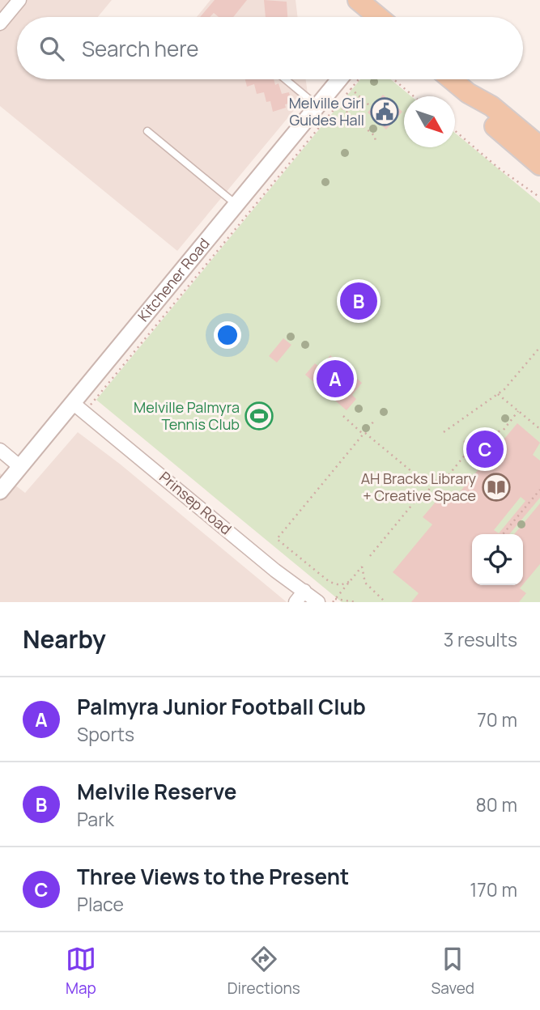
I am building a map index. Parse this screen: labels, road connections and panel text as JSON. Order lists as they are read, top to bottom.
{
  "streets": {
    "street": ["Kitchener Road", "Prinsep Road"]
  },
  "crossings": [
    ["Kitchener Road", "Prinsep Road"]
  ],
  "places": {
    "public building": ["Melville Girl Guides Hall"],
    "sports": ["Melville Palmyra Tennis Club"],
    "library": ["AH Bracks Library + Creative Space"]
  },
  "north": "bottom right",
  "page": {
    "search": "Search here",
    "pins": ["B", "A", "C"],
    "heading": ["Nearby", "3 results"],
    "list": [
      {
        "mark": "A",
        "name": "Palmyra Junior Football Club",
        "note": "Sports",
        "value": "70 m"
      },
      {
        "mark": "B",
        "name": "Melvile Reserve",
        "note": "Park",
        "value": "80 m"
      },
      {
        "mark": "C",
        "name": "Three Views to the Present",
        "note": "Place",
        "value": "170 m"
      }
    ],
    "nav": ["Map", "Directions", "Saved"]
  }
}
